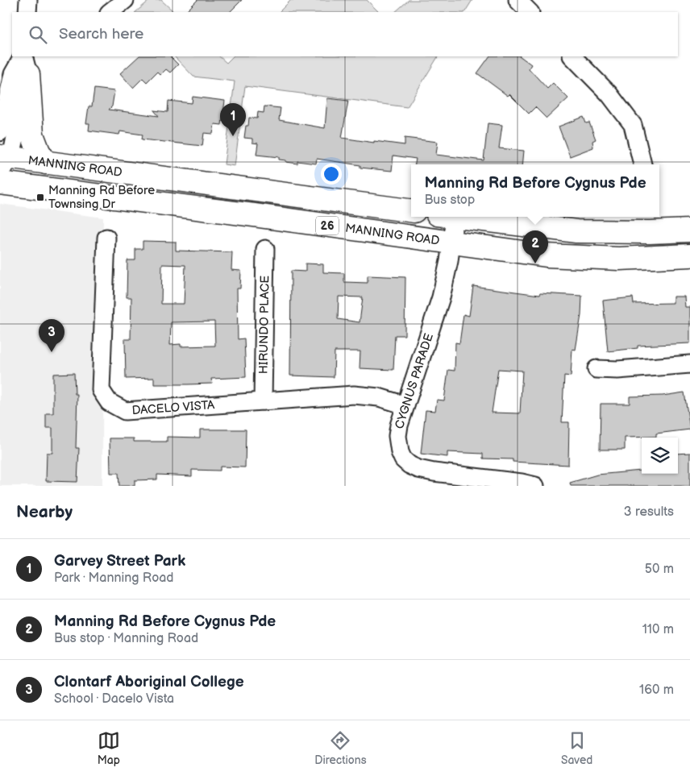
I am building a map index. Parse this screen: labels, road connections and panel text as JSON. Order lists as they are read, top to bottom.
{
  "streets": {
    "main road": ["MANNING ROAD", "26"],
    "street": ["HIRUNDO PLACE", "CYGNUS PARADE", "DACELO VISTA"]
  },
  "crossings": [
    ["MANNING ROAD", "CYGNUS PARADE"],
    ["HIRUNDO PLACE", "DACELO VISTA"],
    ["CYGNUS PARADE", "DACELO VISTA"]
  ],
  "places": {
    "transit": ["Manning Rd Before Townsing Dr"]
  },
  "page": {
    "search": "Search here",
    "pins": ["1", "2", "3"],
    "popup": ["Manning Rd Before Cygnus Pde", "Bus stop"],
    "heading": ["Nearby", "3 results"],
    "list": [
      {
        "mark": "1",
        "name": "Garvey Street Park",
        "note": "Park · Manning Road",
        "value": "50 m"
      },
      {
        "mark": "2",
        "name": "Manning Rd Before Cygnus Pde",
        "note": "Bus stop · Manning Road",
        "value": "110 m"
      },
      {
        "mark": "3",
        "name": "Clontarf Aboriginal College",
        "note": "School · Dacelo Vista",
        "value": "160 m"
      }
    ],
    "nav": ["Map", "Directions", "Saved"]
  }
}
